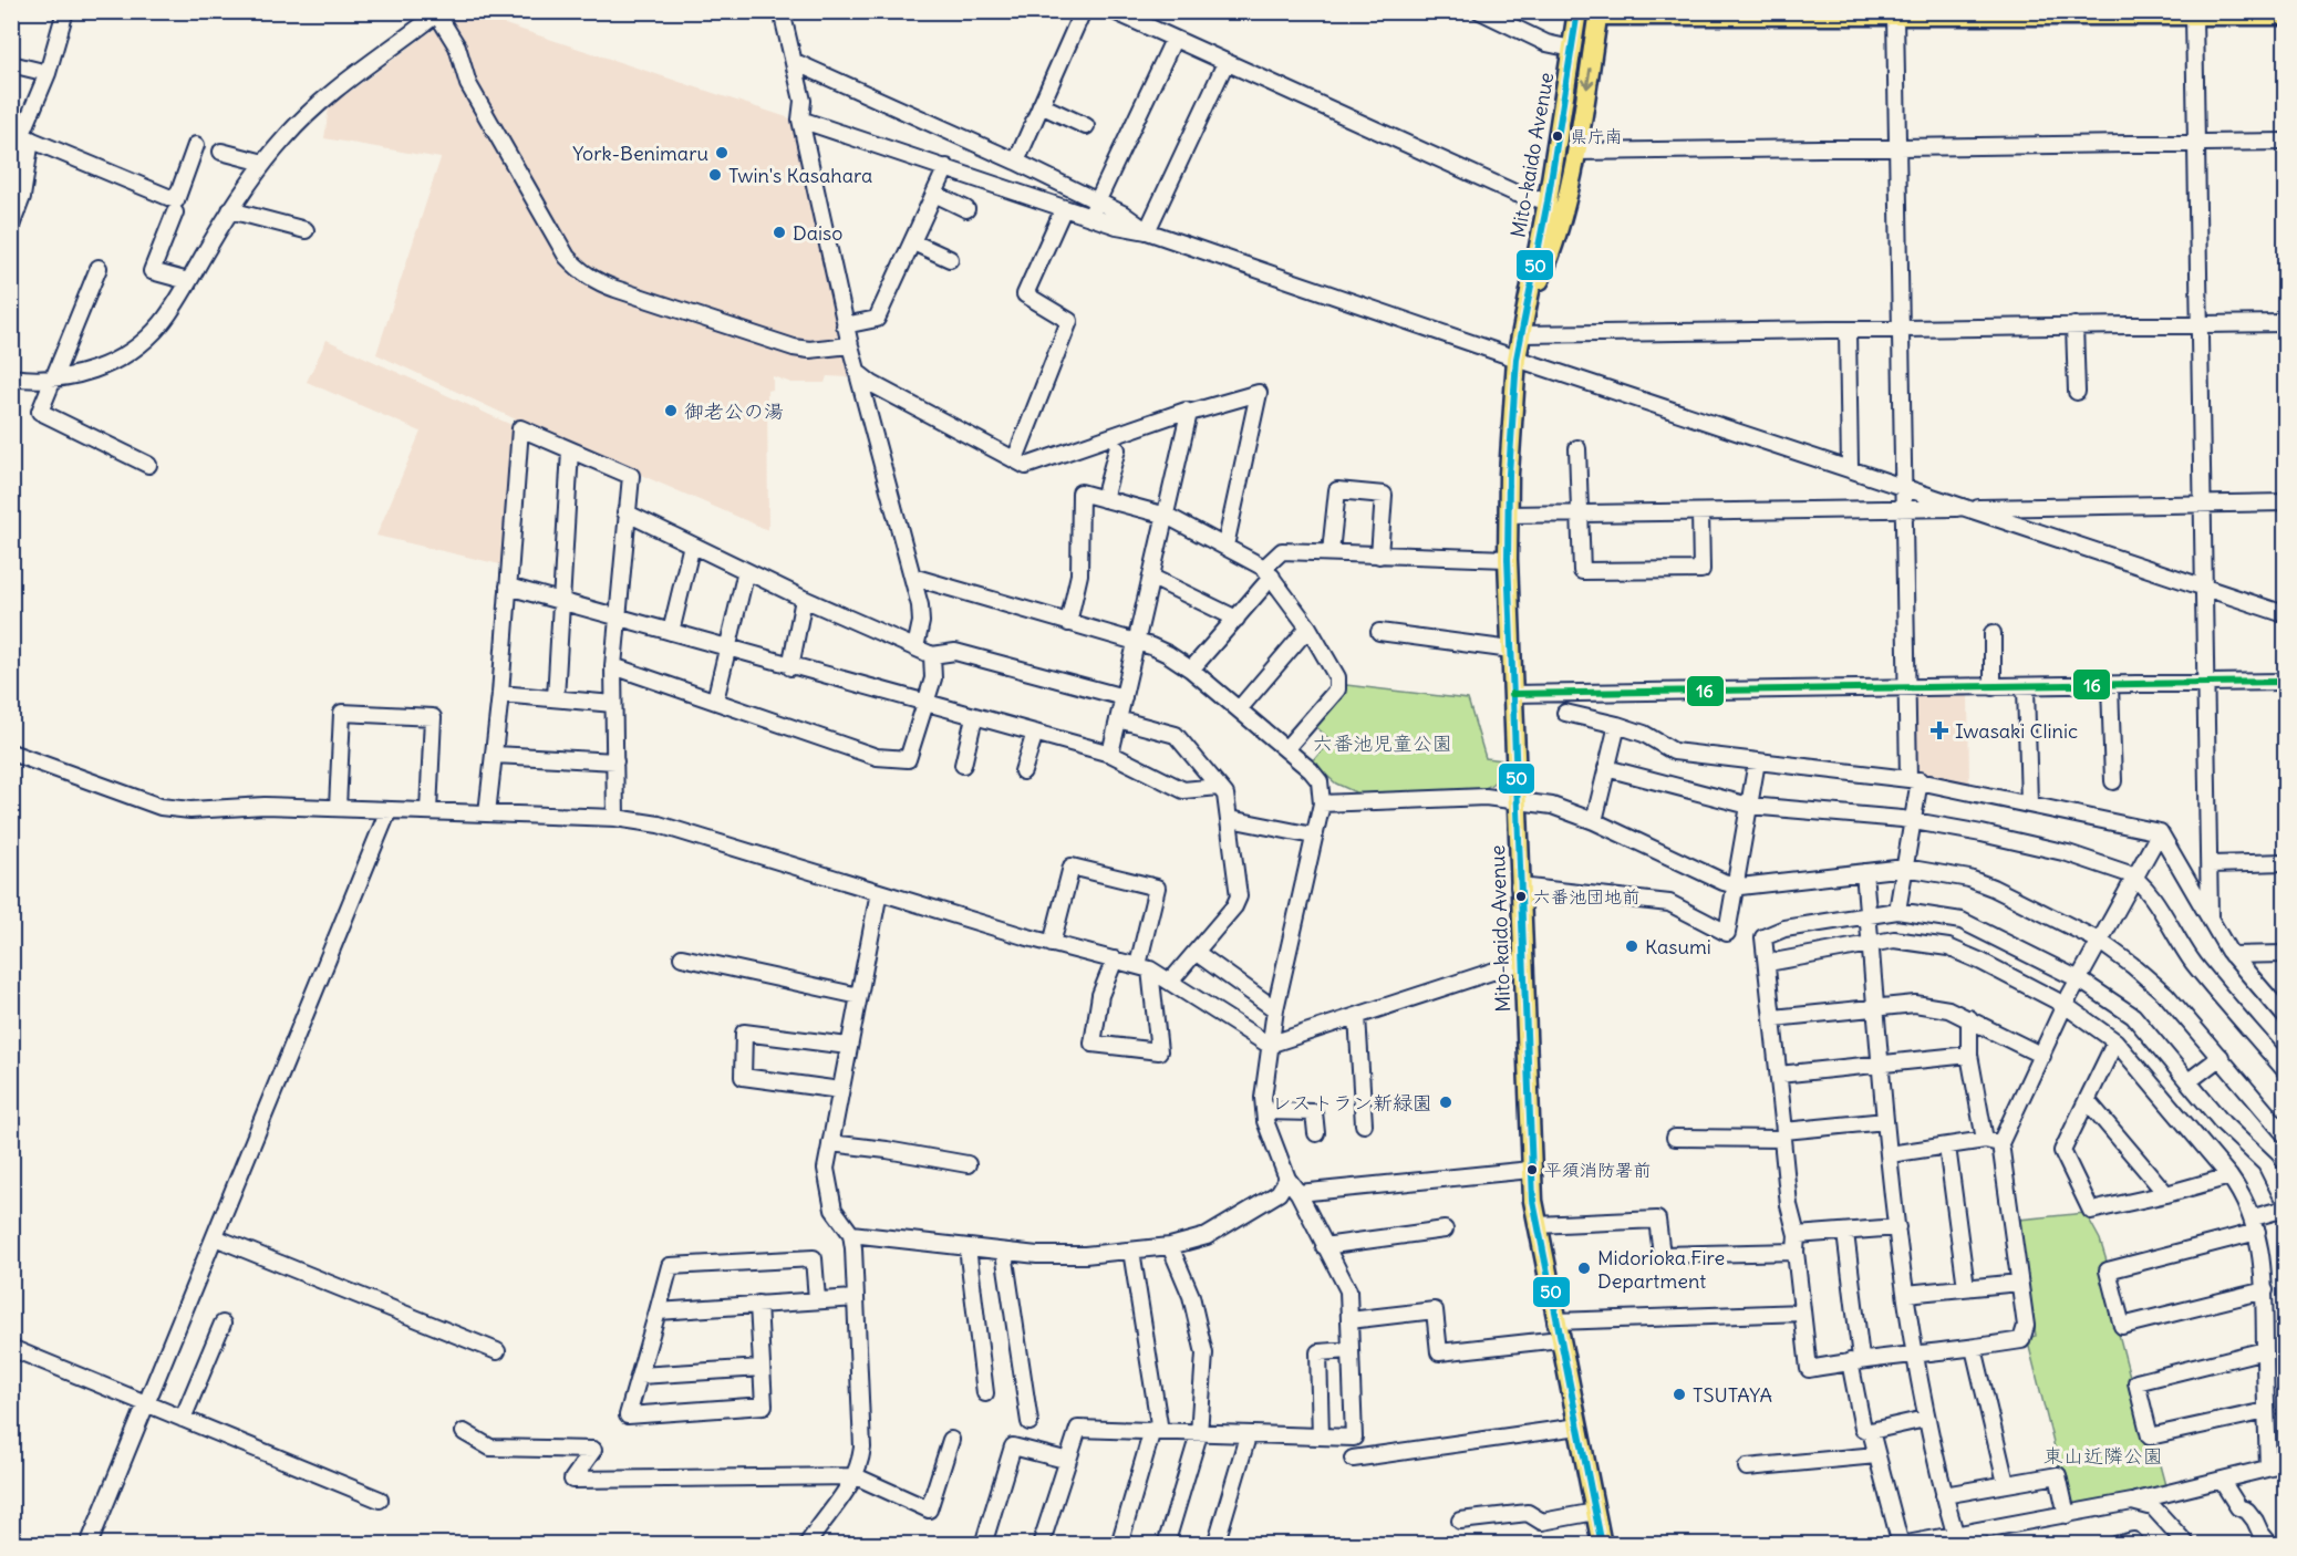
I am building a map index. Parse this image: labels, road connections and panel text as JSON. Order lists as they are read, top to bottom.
{
  "streets": {
    "main road": ["Mito-kaido Avenue"]
  },
  "parks": ["六番池児童公園", "東山近隣公園"],
  "places": {
    "other": [
      "県庁南",
      "York-Benimaru",
      "Twin's Kasahara",
      "Daiso",
      "御老公の湯",
      "六番池団地前",
      "Kasumi",
      "レストラン新緑園",
      "平須消防署前",
      "Midorioka Fire Department",
      "TSUTAYA"
    ],
    "health": ["Iwasaki Clinic"]
  },
  "lines": ["transit line 50", "transit line 16"]
}
